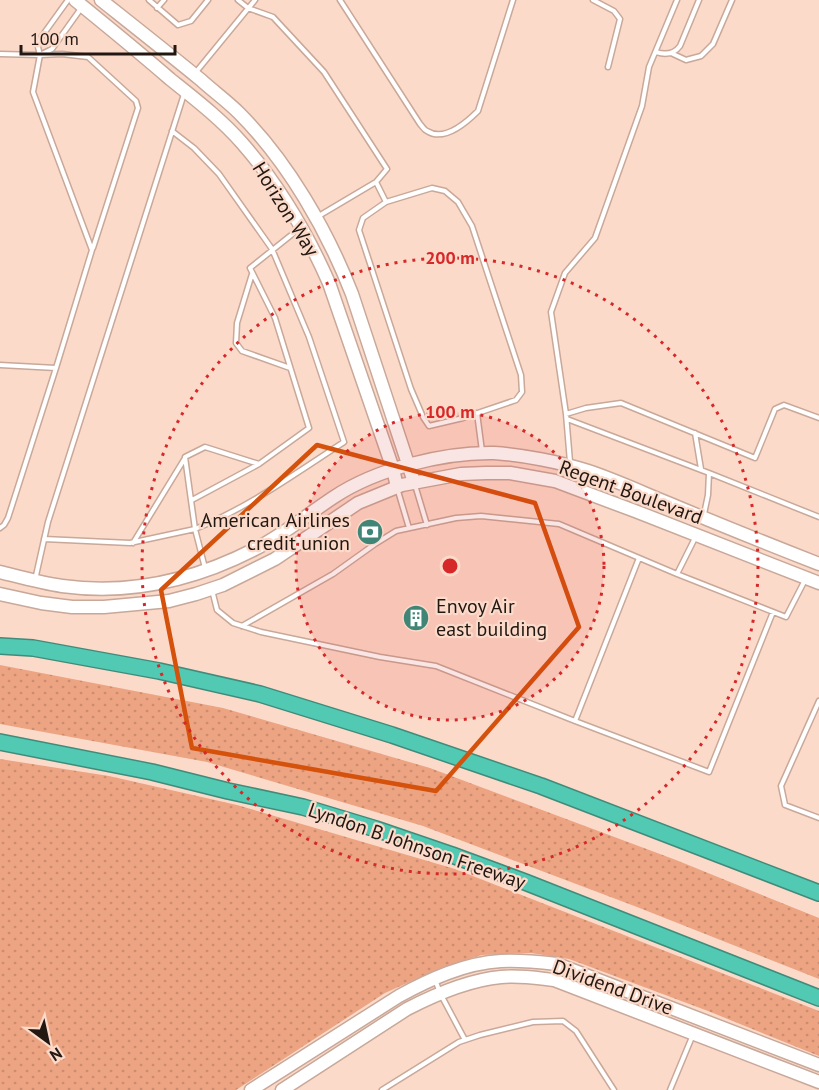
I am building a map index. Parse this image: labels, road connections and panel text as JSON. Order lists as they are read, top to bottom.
{
  "streets": {
    "highway": ["Lyndon B Johnson Freeway"],
    "street": ["Horizon Way", "Regent Boulevard", "Dividend Drive"]
  },
  "crossings": [
    ["Horizon Way", "Regent Boulevard"]
  ],
  "places": {
    "bank": ["American Airlines credit union"],
    "building": ["Envoy Air east building"]
  },
  "scale_bar": "100 m",
  "north": "bottom right",
  "rings": ["200 m", "100 m"]
}
